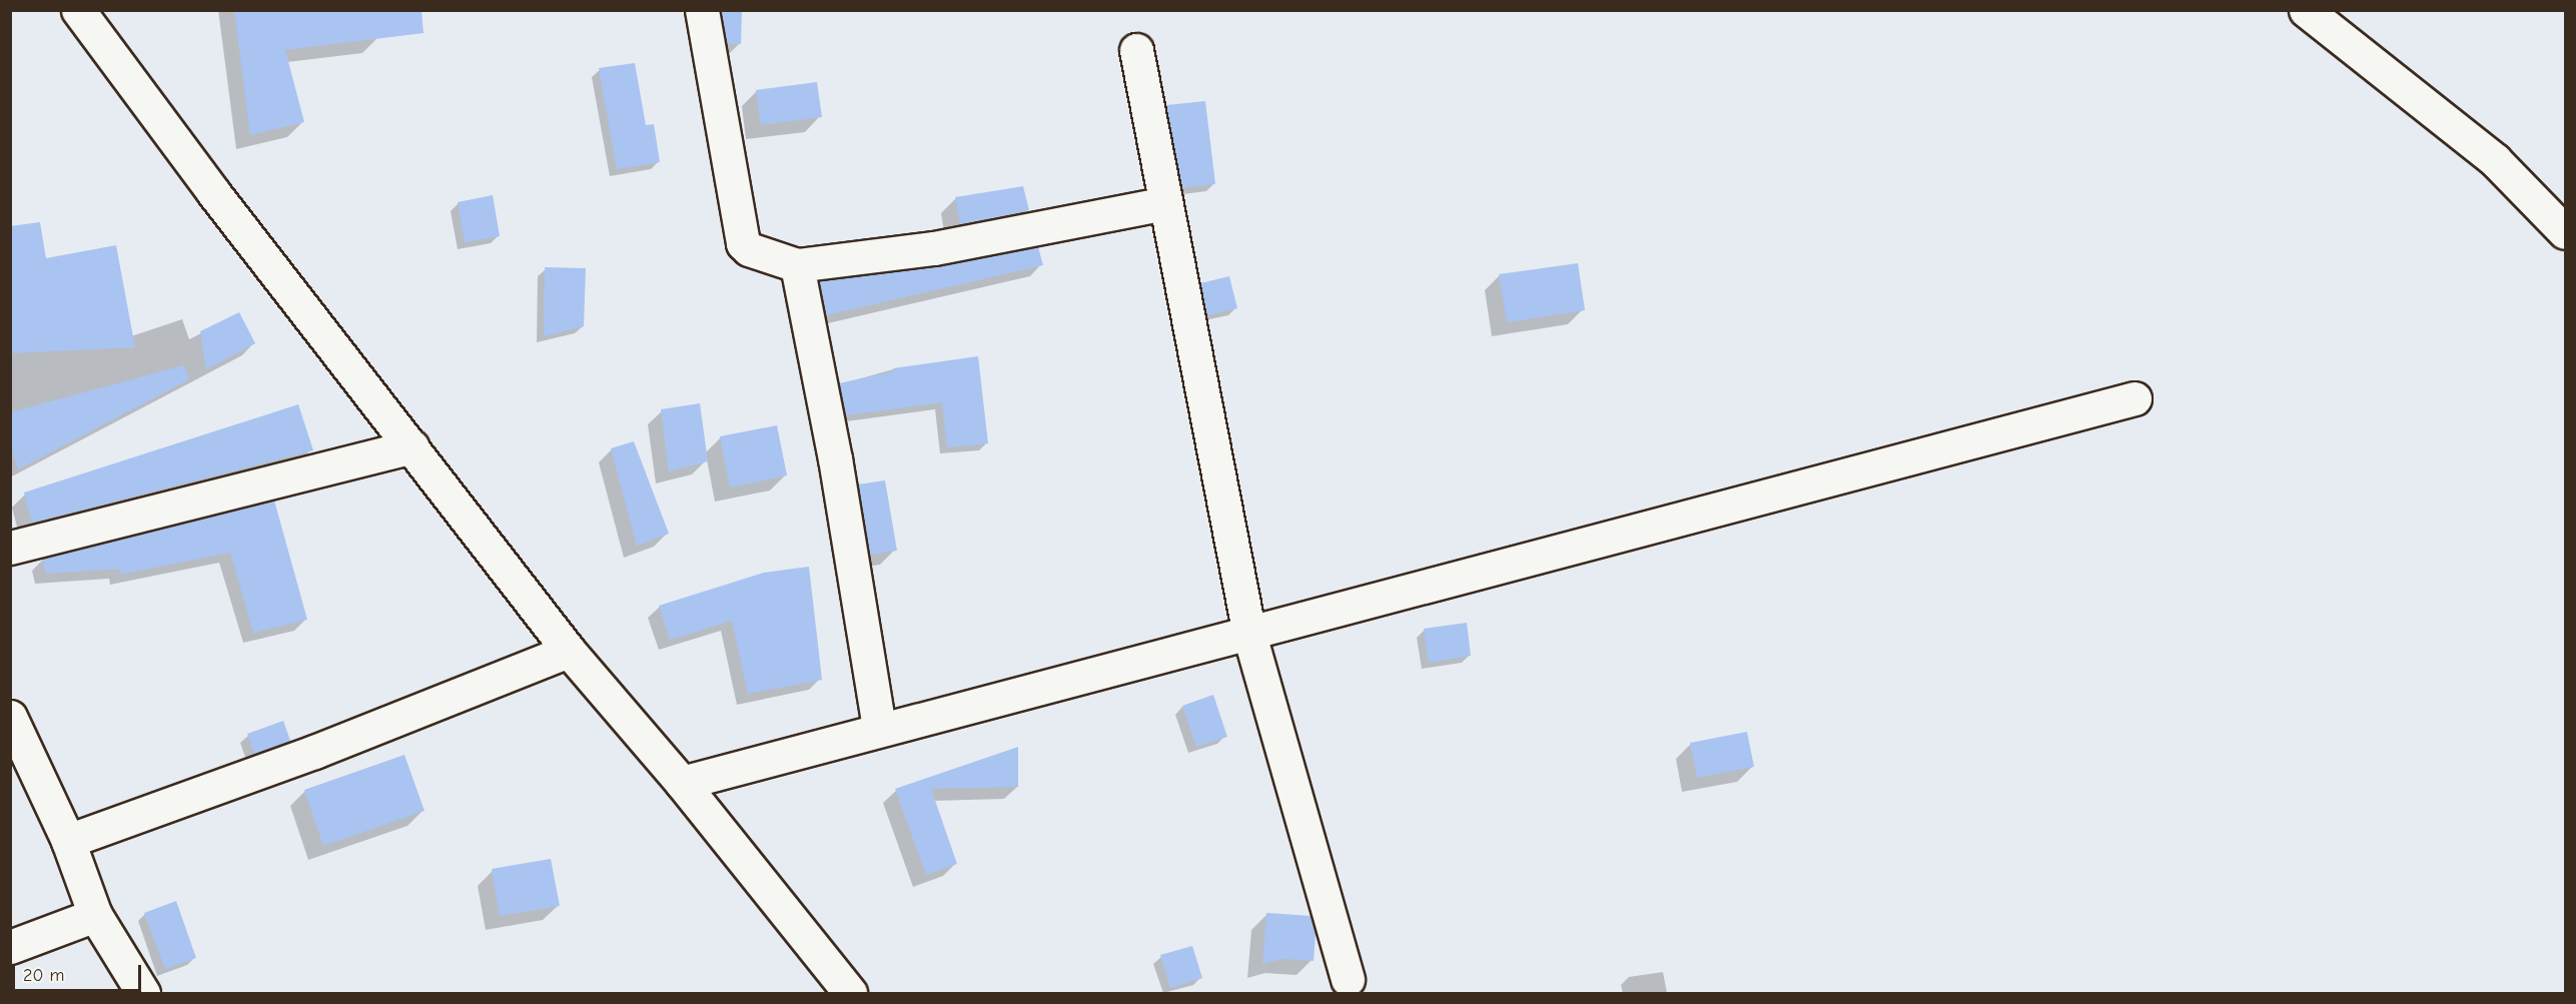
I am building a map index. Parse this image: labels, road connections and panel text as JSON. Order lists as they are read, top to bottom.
{
  "scale_bar": "20 m"
}
